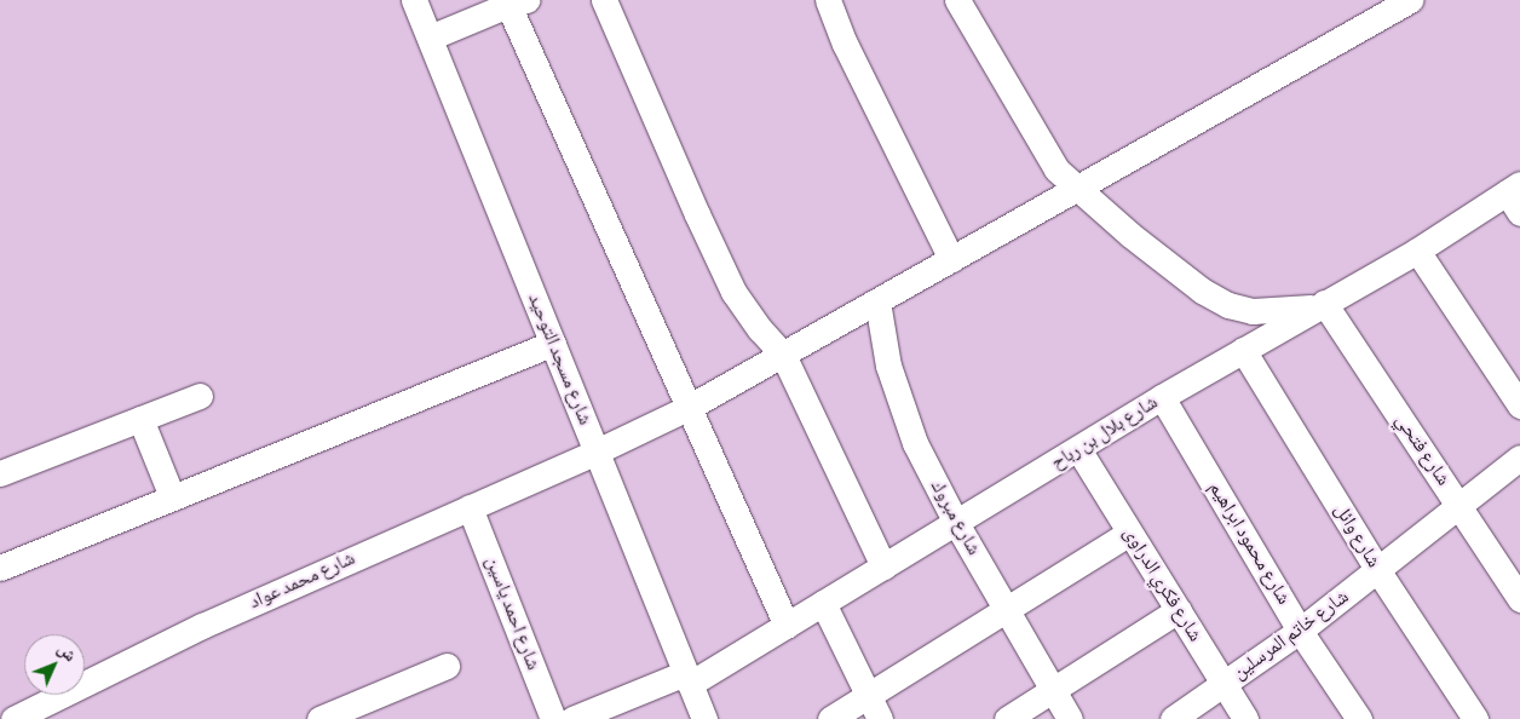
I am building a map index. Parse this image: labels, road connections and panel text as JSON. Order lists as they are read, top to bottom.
{
  "streets": {
    "street": [
      "شارع مسجد التوحيد",
      "شارع بلال بن رباح",
      "شارع فتحي",
      "شارع مبروك",
      "شارع وائل",
      "شارع محمود ابراهيم",
      "شارع محمد عواد",
      "شارع فكري الدراوى",
      "شارع احمد ياسين",
      "شارع خاتم المرسلين"
    ]
  },
  "crossings": [
    ["شارع مسجد التوحيد", "شارع بلال بن رباح"],
    ["شارع مسجد التوحيد", "شارع محمد عواد"],
    ["شارع بلال بن رباح", "شارع فتحي"],
    ["شارع بلال بن رباح", "شارع مبروك"],
    ["شارع بلال بن رباح", "شارع وائل"],
    ["شارع بلال بن رباح", "شارع محمود ابراهيم"],
    ["شارع بلال بن رباح", "شارع فكري الدراوى"],
    ["شارع فتحي", "شارع خاتم المرسلين"],
    ["شارع مبروك", "شارع محمد عواد"],
    ["شارع وائل", "شارع خاتم المرسلين"],
    ["شارع محمود ابراهيم", "شارع خاتم المرسلين"],
    ["شارع محمد عواد", "شارع احمد ياسين"],
    ["شارع فكري الدراوى", "شارع خاتم المرسلين"]
  ],
  "north": "top right"
}
